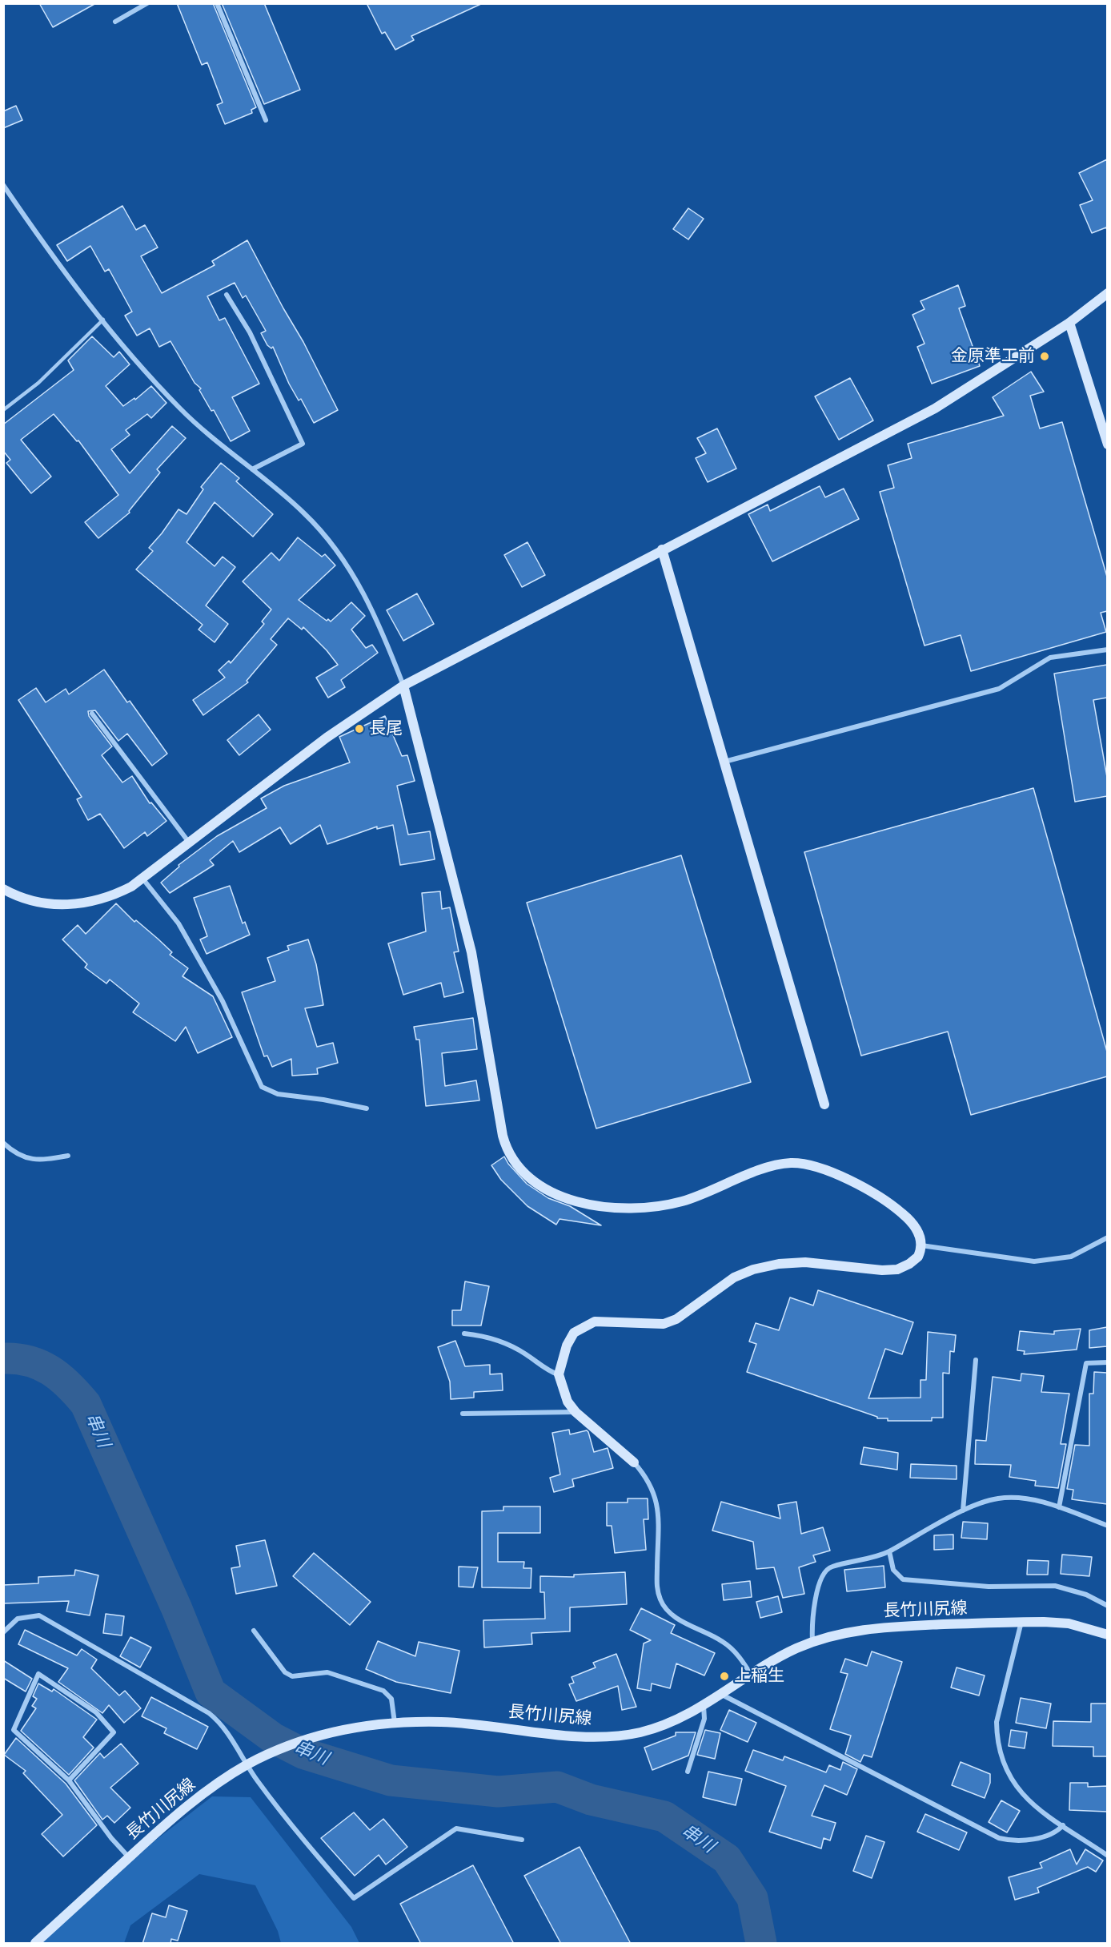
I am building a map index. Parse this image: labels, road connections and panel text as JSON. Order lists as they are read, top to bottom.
{
  "streets": {
    "street": ["長竹川尻線"]
  },
  "water": ["串川"],
  "places": ["金原準工前", "長尾", "上稲生"]
}
